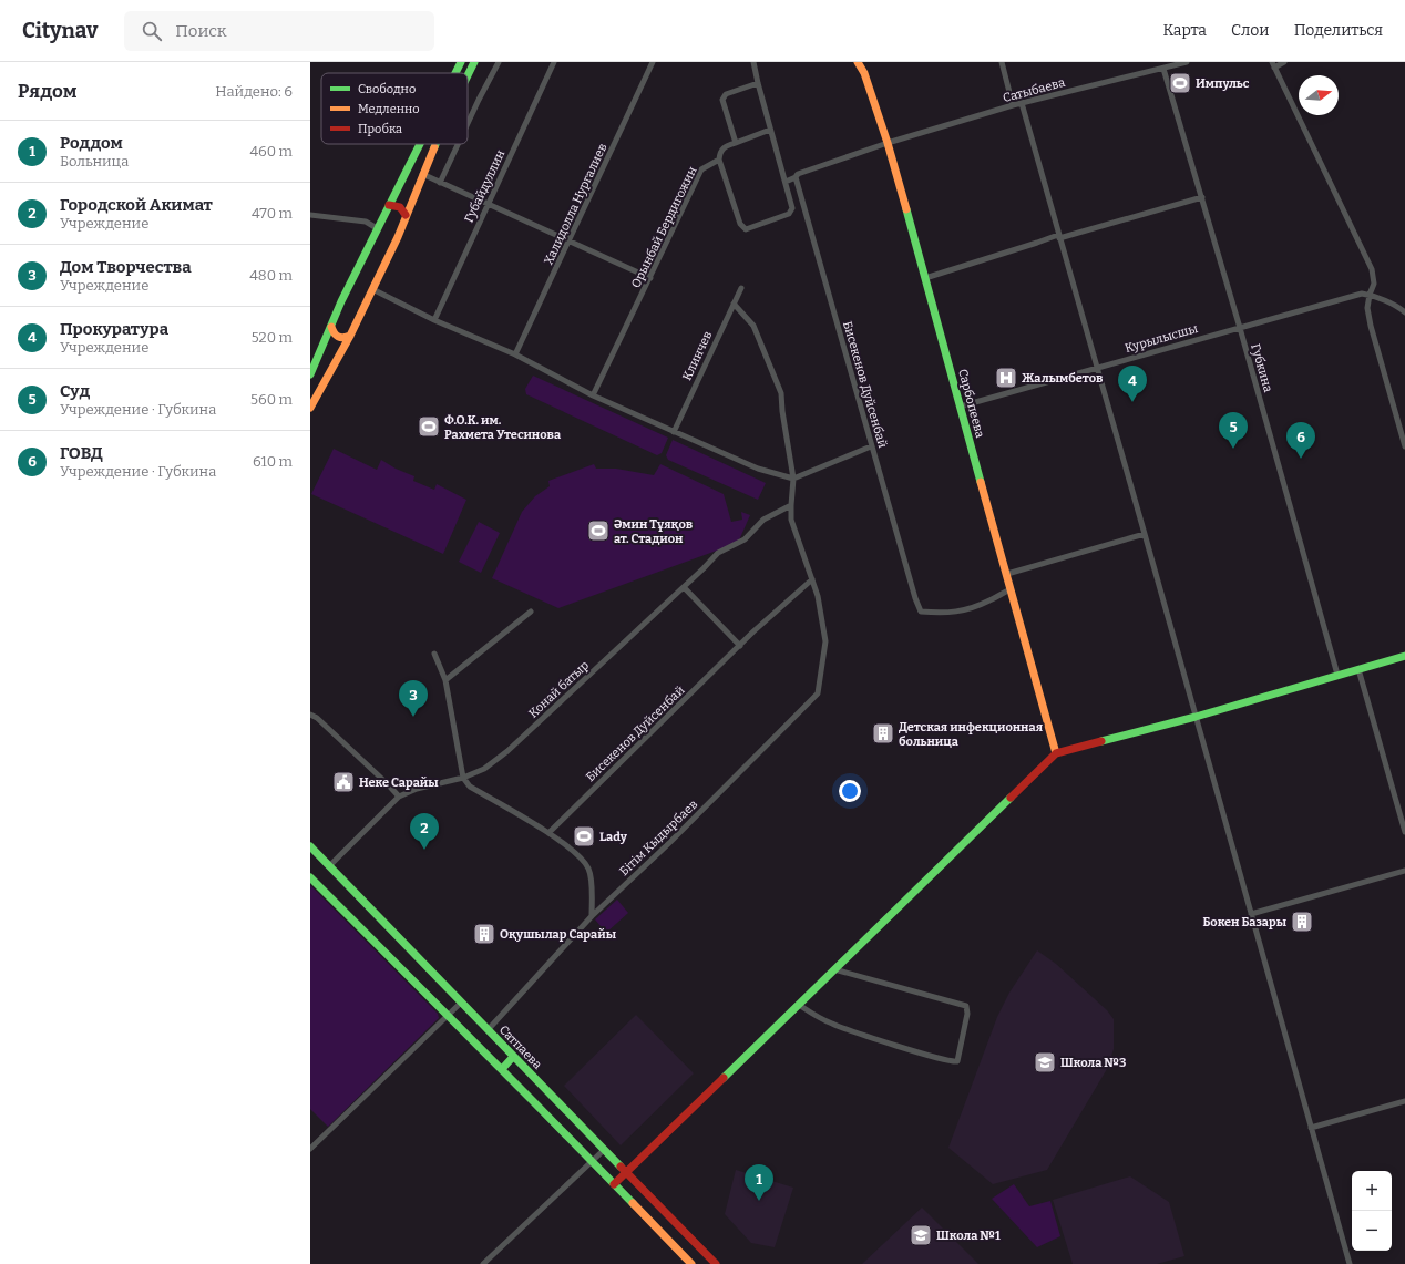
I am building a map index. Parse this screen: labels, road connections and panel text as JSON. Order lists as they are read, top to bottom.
{
  "streets": {
    "street": [
      "Сатыбаева",
      "Губайдуллин",
      "Халидолла Нургалиев",
      "Орынбай Бердигожин",
      "Курылысшы",
      "Клинчев",
      "Губкина",
      "Бисекенов Дуйсенбай",
      "Сарбопеева",
      "Конай батыр",
      "Бiтiм Кыдырбаев",
      "Сатпаева"
    ]
  },
  "crossings": [
    ["Сатыбаева", "Губкина"],
    ["Сатыбаева", "Бисекенов Дуйсенбай"],
    ["Сатыбаева", "Сарбопеева"],
    ["Курылысшы", "Губкина"],
    ["Курылысшы", "Сарбопеева"],
    ["Клинчев", "Бiтiм Кыдырбаев"],
    ["Бисекенов Дуйсенбай", "Сарбопеева"],
    ["Бисекенов Дуйсенбай", "Бiтiм Кыдырбаев"],
    ["Конай батыр", "Бiтiм Кыдырбаев"],
    ["Конай батыр", "Сатпаева"],
    ["Бiтiм Кыдырбаев", "Сатпаева"]
  ],
  "places": {
    "sports": [
      "Импульс",
      "Ф.О.К. им. Рахмета Утесинова",
      "Әмин Тұяқов ат. Стадион",
      "Lady"
    ],
    "hospital": ["Жалымбетов"],
    "building": ["Детская инфекционная больница", "Бокен Базары", "Оқушылар Сарайы"],
    "public building": ["Неке Сарайы"],
    "school or university": ["Школа №3", "Школа №1"]
  },
  "legend": ["Свободно", "Медленно", "Пробка"],
  "north": "right",
  "page": {
    "header": "Citynav",
    "search": "Поиск",
    "nav": ["Карта", "Слои", "Поделиться"],
    "heading": ["Рядом", "Найдено: 6"],
    "list": [
      {
        "mark": "1",
        "name": "Роддом",
        "note": "Больница",
        "value": "460 m"
      },
      {
        "mark": "2",
        "name": "Городской Акимат",
        "note": "Учреждение",
        "value": "470 m"
      },
      {
        "mark": "3",
        "name": "Дом Творчества",
        "note": "Учреждение",
        "value": "480 m"
      },
      {
        "mark": "4",
        "name": "Прокуратура",
        "note": "Учреждение",
        "value": "520 m"
      },
      {
        "mark": "5",
        "name": "Суд",
        "note": "Учреждение · Губкина",
        "value": "560 m"
      },
      {
        "mark": "6",
        "name": "ГОВД",
        "note": "Учреждение · Губкина",
        "value": "610 m"
      }
    ],
    "pins": [
      "4",
      "5",
      "6",
      "3",
      "2",
      "1"
    ],
    "map_buttons": ["+", "−"]
  }
}
